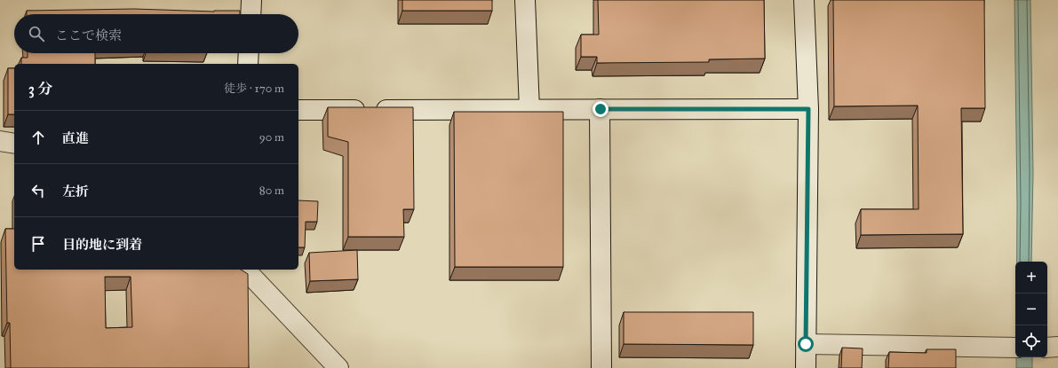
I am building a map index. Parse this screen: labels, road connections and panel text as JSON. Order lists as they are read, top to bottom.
{
  "page": {
    "search": "ここで検索",
    "heading": ["3 分", "徒歩 · 170 m"],
    "list": [
      ["直進", "90 m"],
      ["左折", "80 m"],
      "目的地に到着"
    ],
    "map_buttons": ["+", "−"]
  }
}
